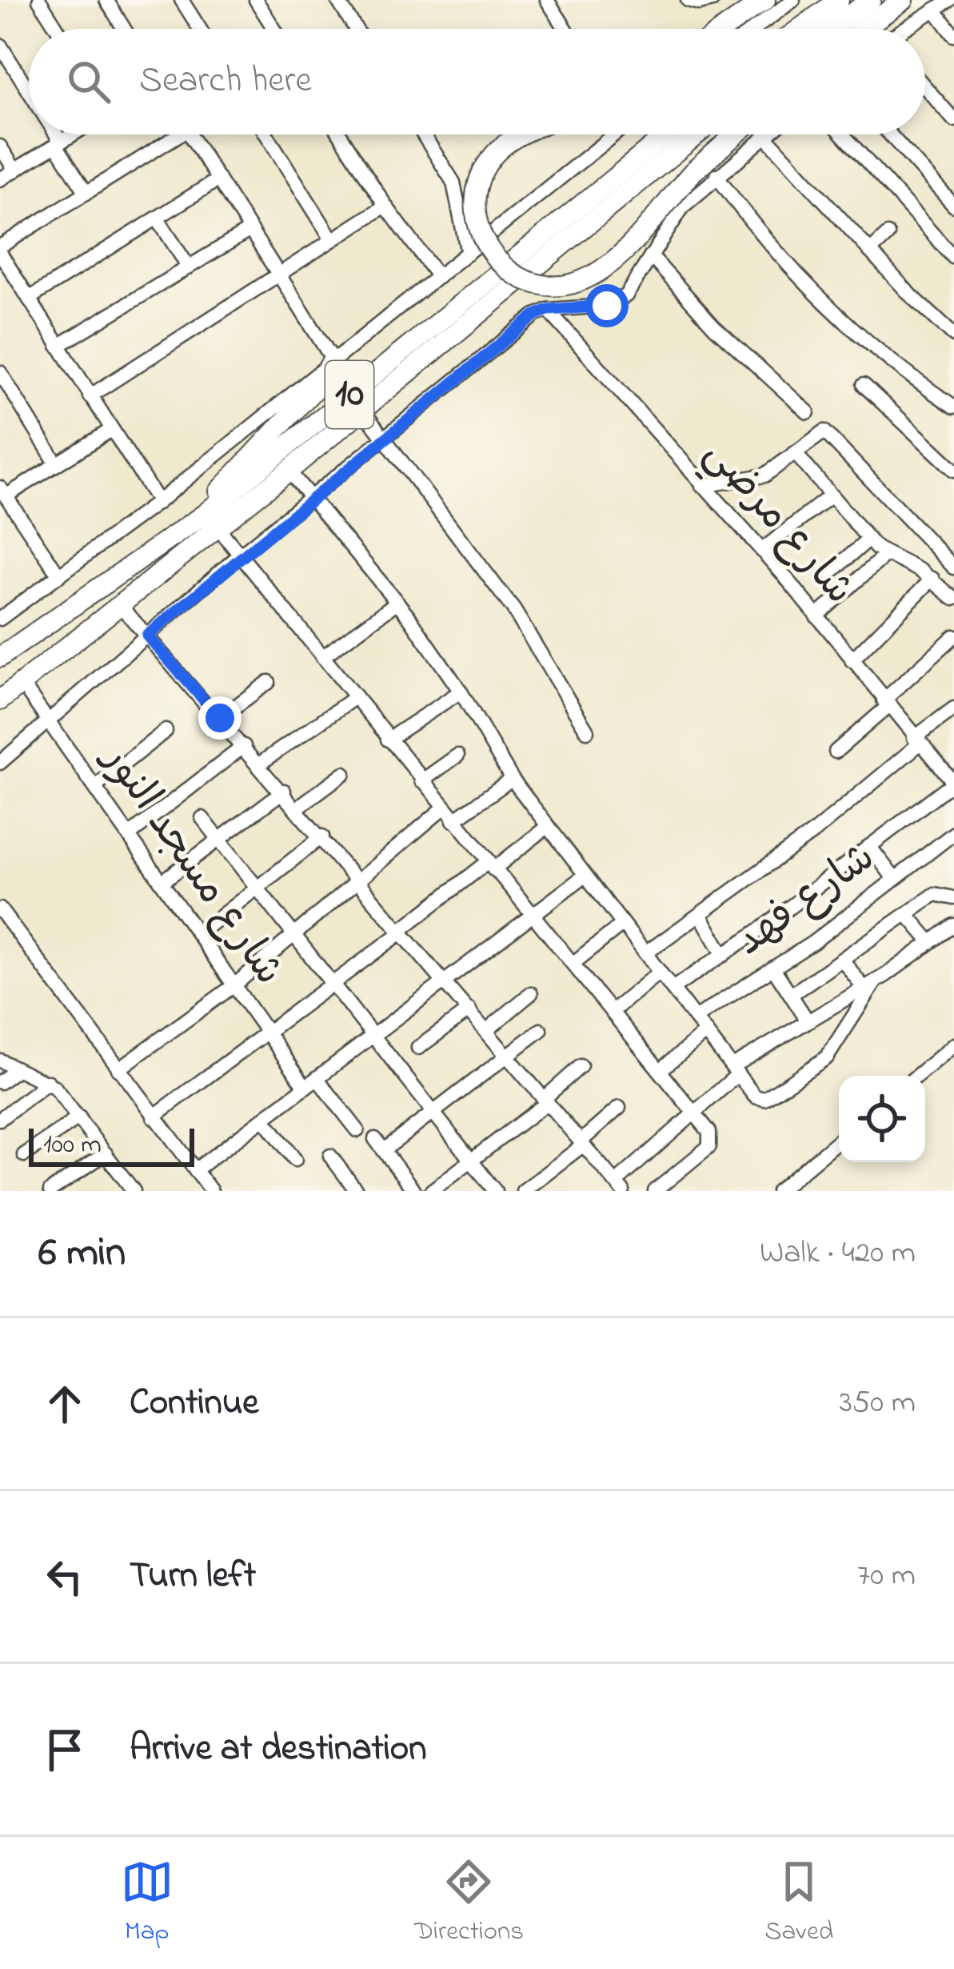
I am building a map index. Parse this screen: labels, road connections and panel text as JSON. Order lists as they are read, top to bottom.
{
  "streets": {
    "highway": ["10"],
    "street": ["شارع مرضي", "شارع مسجد النور", "شارع فهد"]
  },
  "crossings": [
    ["10", "شارع مسجد النور"]
  ],
  "scale_bar": "100 m",
  "page": {
    "search": "Search here",
    "scale": "100 m",
    "heading": ["6 min", "Walk · 420 m"],
    "list": [
      ["Continue", "350 m"],
      ["Turn left", "70 m"],
      "Arrive at destination"
    ],
    "nav": ["Map", "Directions", "Saved"]
  }
}
